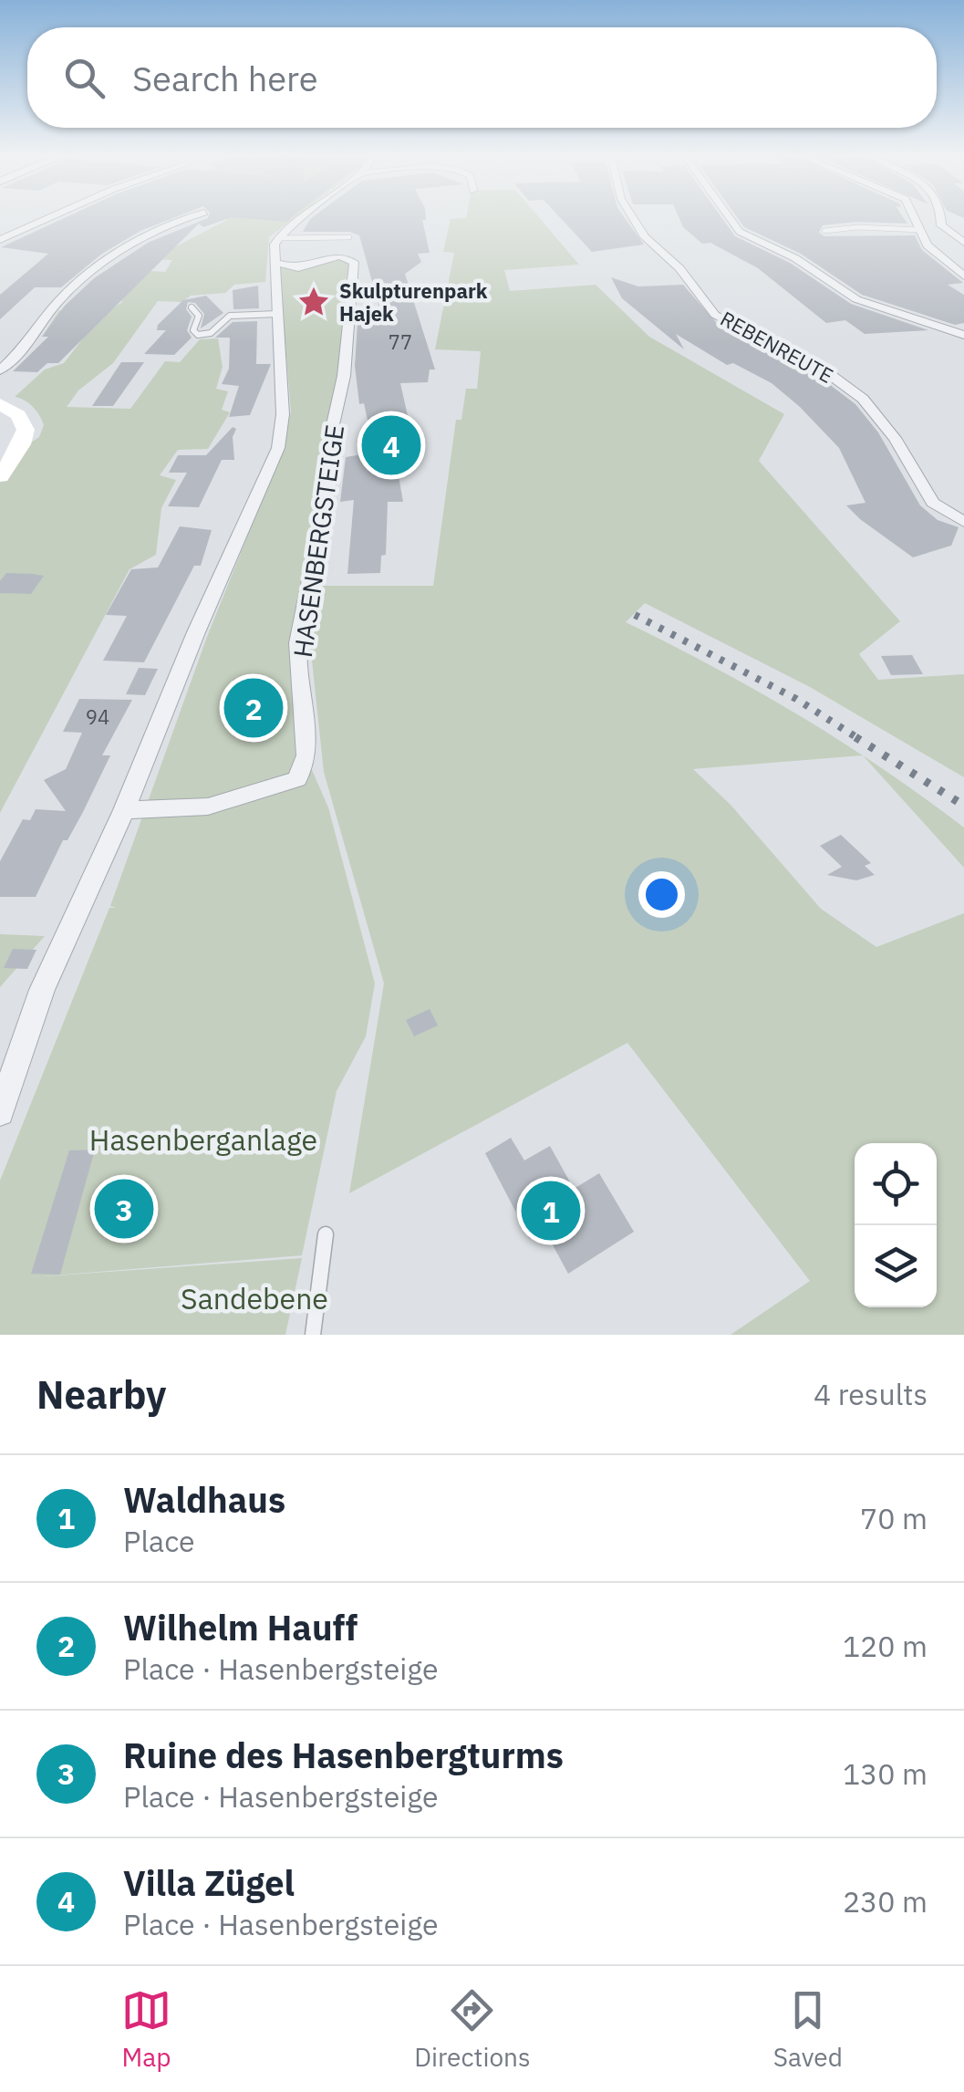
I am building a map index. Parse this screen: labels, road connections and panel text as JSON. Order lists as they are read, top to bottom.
{
  "streets": {
    "street": ["REBENREUTE", "HASENBERGSTEIGE"]
  },
  "parks": ["Hasenberganlage", "Sandebene"],
  "places": {
    "place": ["Skulpturenpark Hajek"]
  },
  "house_numbers": ["77", "94"],
  "page": {
    "search": "Search here",
    "pins": [
      "4",
      "2",
      "3",
      "1"
    ],
    "heading": ["Nearby", "4 results"],
    "list": [
      {
        "mark": "1",
        "name": "Waldhaus",
        "note": "Place",
        "value": "70 m"
      },
      {
        "mark": "2",
        "name": "Wilhelm Hauff",
        "note": "Place · Hasenbergsteige",
        "value": "120 m"
      },
      {
        "mark": "3",
        "name": "Ruine des Hasenbergturms",
        "note": "Place · Hasenbergsteige",
        "value": "130 m"
      },
      {
        "mark": "4",
        "name": "Villa Zügel",
        "note": "Place · Hasenbergsteige",
        "value": "230 m"
      }
    ],
    "nav": ["Map", "Directions", "Saved"]
  }
}
